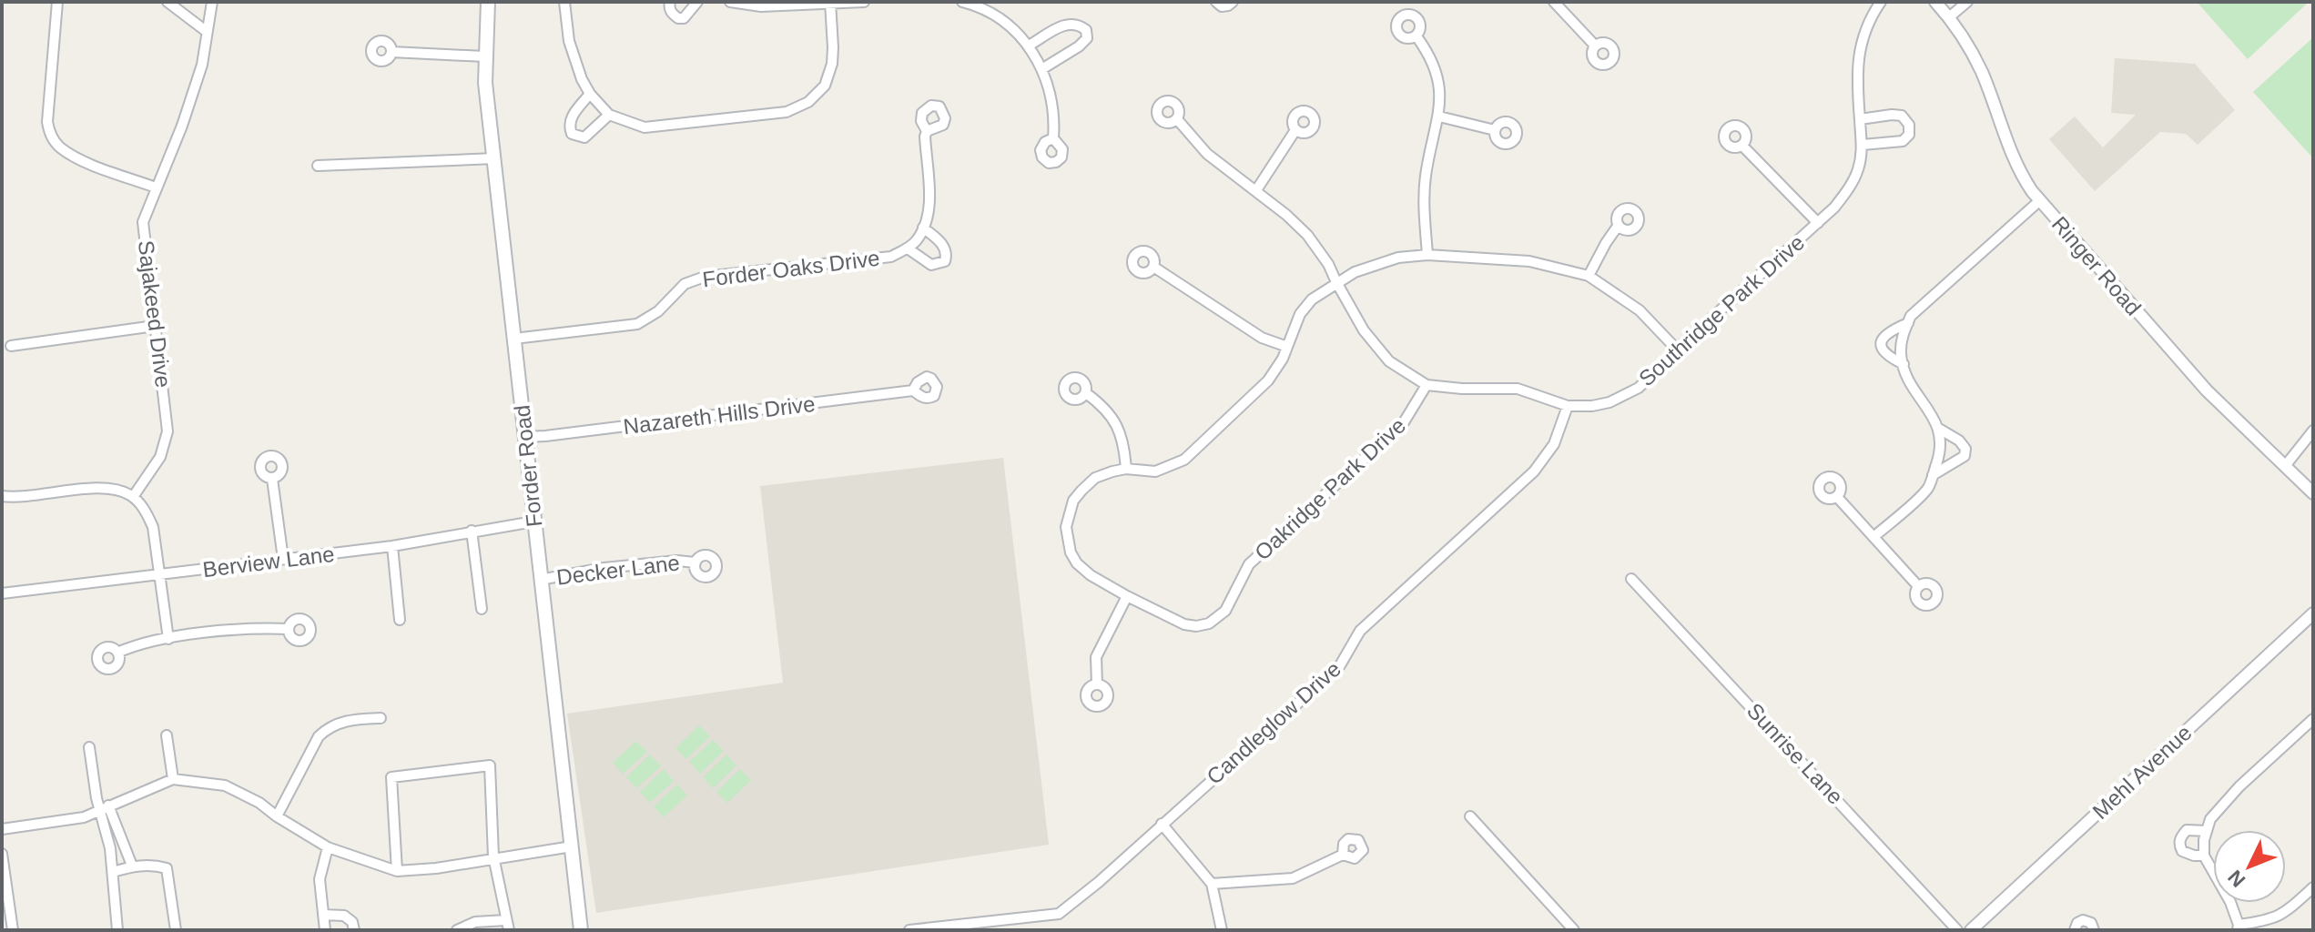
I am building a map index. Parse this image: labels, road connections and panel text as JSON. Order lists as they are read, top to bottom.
{
  "streets": {
    "main road": ["Forder Road"],
    "street": [
      "Ringer Road",
      "Forder Oaks Drive",
      "Southridge Park Drive",
      "Sajakeed Drive",
      "Nazareth Hills Drive",
      "Oakridge Park Drive",
      "Berview Lane",
      "Decker Lane",
      "Candleglow Drive",
      "Sunrise Lane",
      "Mehl Avenue"
    ]
  },
  "crossings": [
    ["Forder Oaks Drive", "Forder Road"],
    ["Southridge Park Drive", "Oakridge Park Drive"],
    ["Southridge Park Drive", "Candleglow Drive"],
    ["Nazareth Hills Drive", "Forder Road"],
    ["Forder Road", "Berview Lane"],
    ["Forder Road", "Decker Lane"]
  ],
  "north": "bottom left"
}
